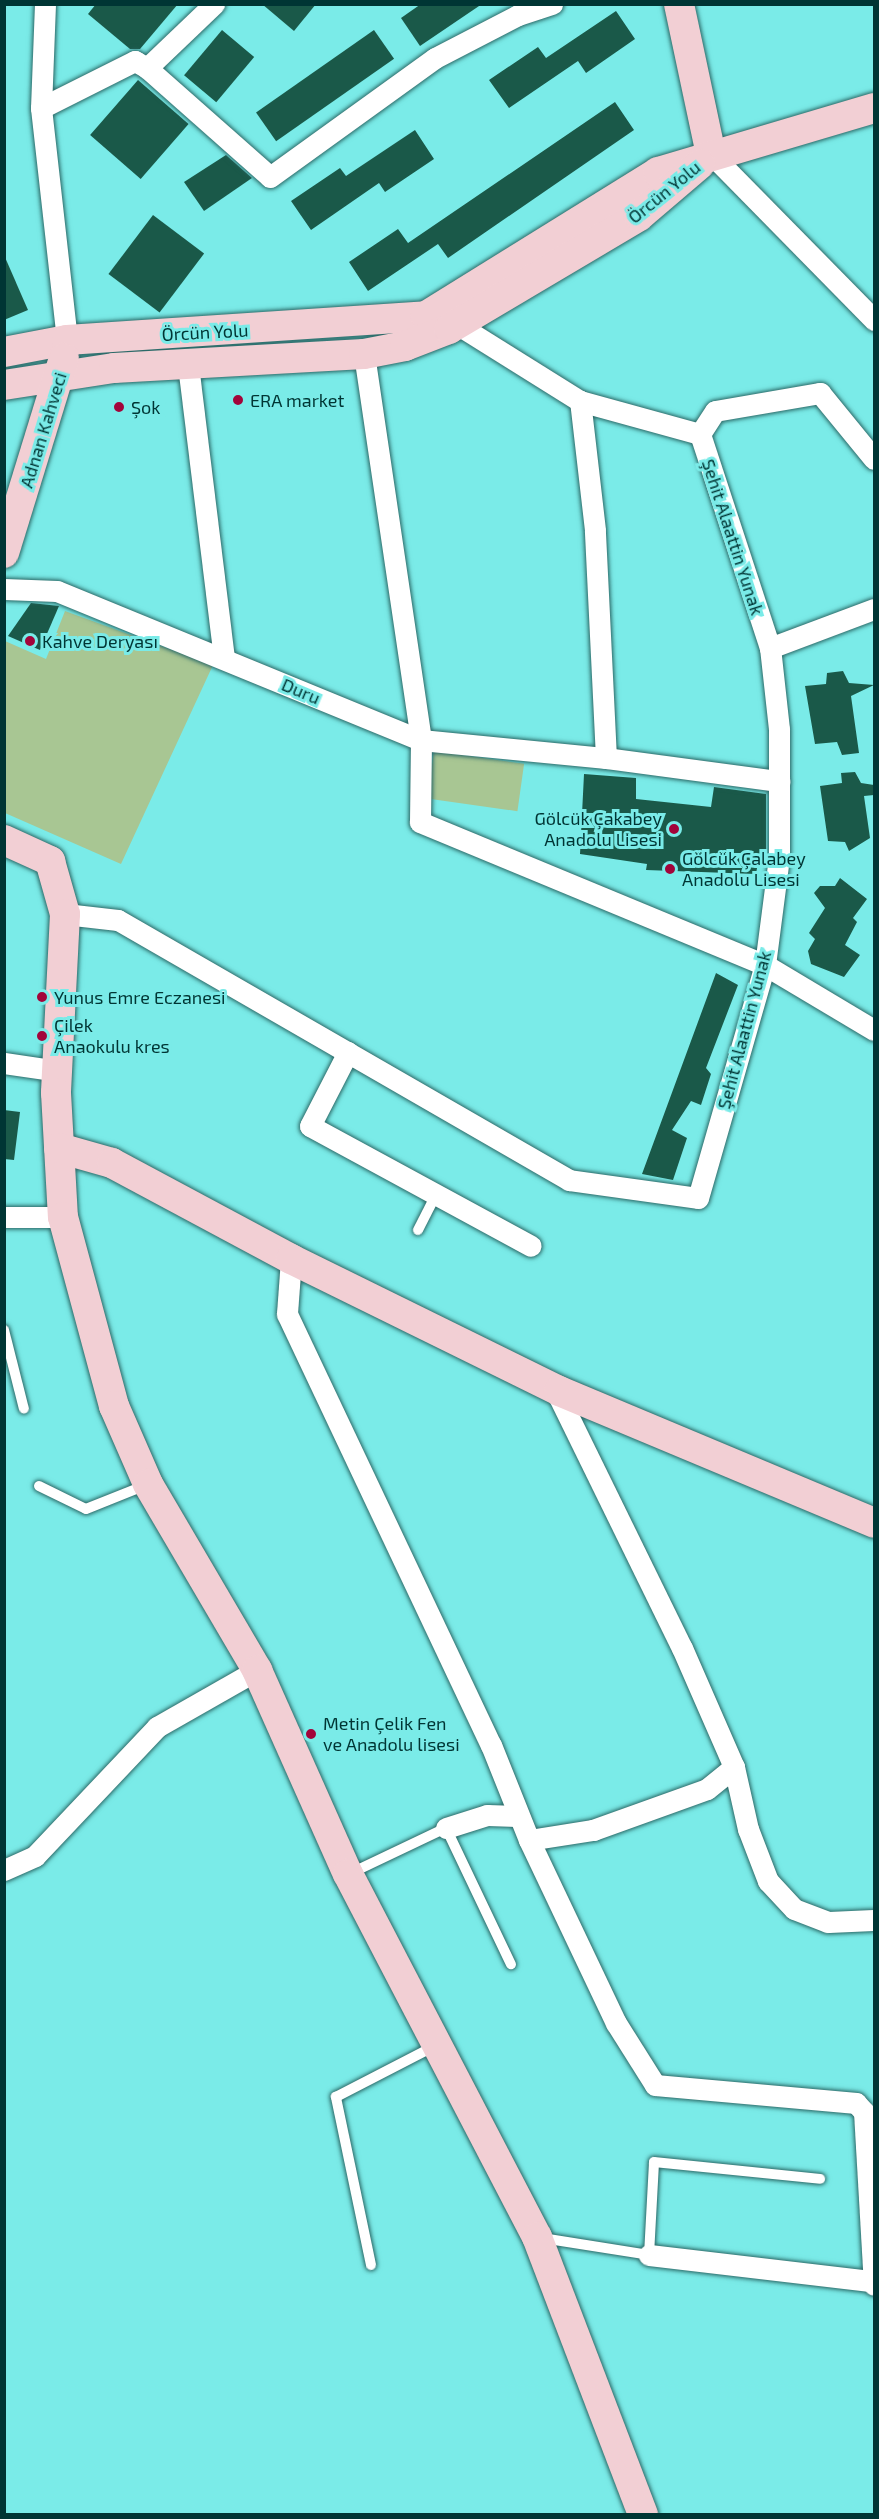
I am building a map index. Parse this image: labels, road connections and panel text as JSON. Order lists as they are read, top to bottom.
{
  "streets": {
    "street": [
      "Örcün Yolu",
      "Adnan Kahveci",
      "Şehit Alaattin Yunak",
      "Duru"
    ]
  },
  "crossings": [
    ["Örcün Yolu", "Adnan Kahveci"],
    ["Şehit Alaattin Yunak", "Duru"]
  ],
  "places": [
    "ERA market",
    "Şok",
    "Kahve Deryası",
    "Gölcük Çakabey Anadolu Lisesi",
    "Gölcük Çalabey Anadolu Lisesi",
    "Yunus Emre Eczanesi",
    "Çilek Anaokulu kres",
    "Metin Çelik Fen ve Anadolu lisesi"
  ]
}
